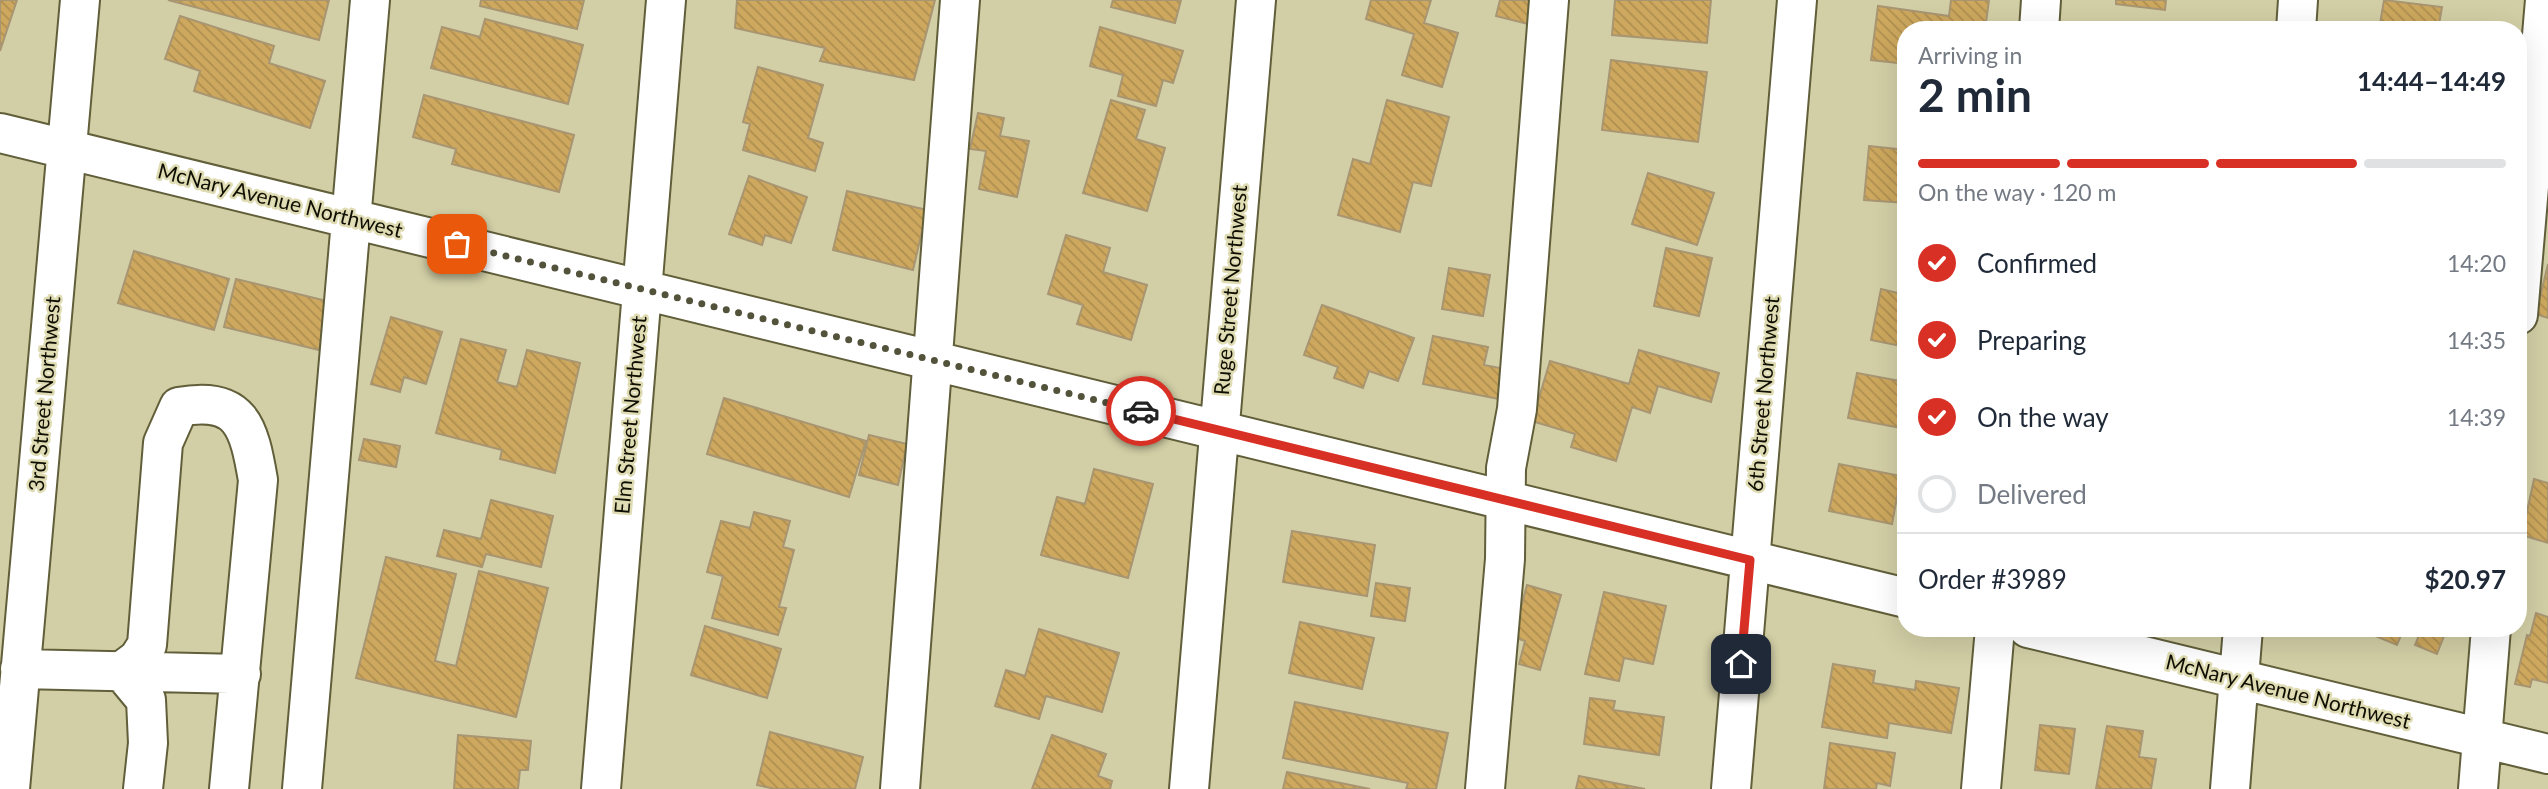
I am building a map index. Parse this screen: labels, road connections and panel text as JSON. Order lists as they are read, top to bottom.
{
  "streets": {
    "street": [
      "McNary Avenue Northwest",
      "Ruge Street Northwest",
      "3rd Street Northwest",
      "6th Street Northwest",
      "Elm Street Northwest"
    ]
  },
  "crossings": [
    ["McNary Avenue Northwest", "Ruge Street Northwest"],
    ["McNary Avenue Northwest", "3rd Street Northwest"],
    ["McNary Avenue Northwest", "6th Street Northwest"],
    ["McNary Avenue Northwest", "Elm Street Northwest"]
  ],
  "page": {
    "heading": ["2 min", "Arriving in", "14:44–14:49"],
    "panel": ["Order #3989", "$20.97"],
    "bar": "On the way · 120 m",
    "list": [
      ["Confirmed", "14:20"],
      ["Preparing", "14:35"],
      ["On the way", "14:39"],
      "Delivered"
    ]
  }
}
